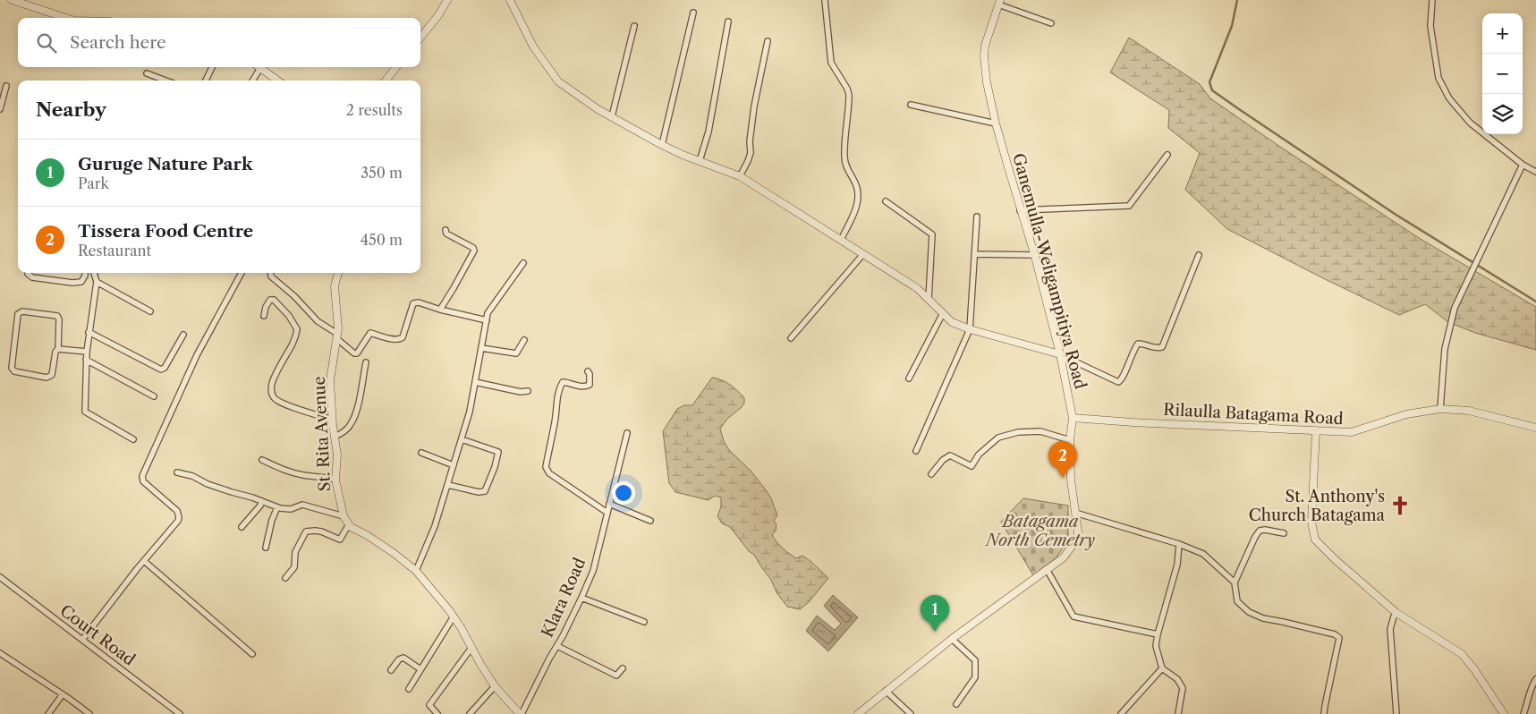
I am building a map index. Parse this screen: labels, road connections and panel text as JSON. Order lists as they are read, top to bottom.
{
  "streets": {
    "street": [
      "Ganemulla-Weligampitiya Road",
      "Rilaulla Batagama Road",
      "St. Rita Avenue",
      "Klara Road",
      "Court Road"
    ]
  },
  "crossings": [
    ["Ganemulla-Weligampitiya Road", "Rilaulla Batagama Road"],
    ["St. Rita Avenue", "Klara Road"]
  ],
  "parks": ["Batagama North Cemetry"],
  "places": {
    "church": ["St. Anthony's Church Batagama"]
  },
  "page": {
    "map_buttons": ["+", "−"],
    "search": "Search here",
    "heading": ["Nearby", "2 results"],
    "list": [
      {
        "mark": "1",
        "name": "Guruge Nature Park",
        "note": "Park",
        "value": "350 m"
      },
      {
        "mark": "2",
        "name": "Tissera Food Centre",
        "note": "Restaurant",
        "value": "450 m"
      }
    ],
    "pins": ["2", "1"]
  }
}
